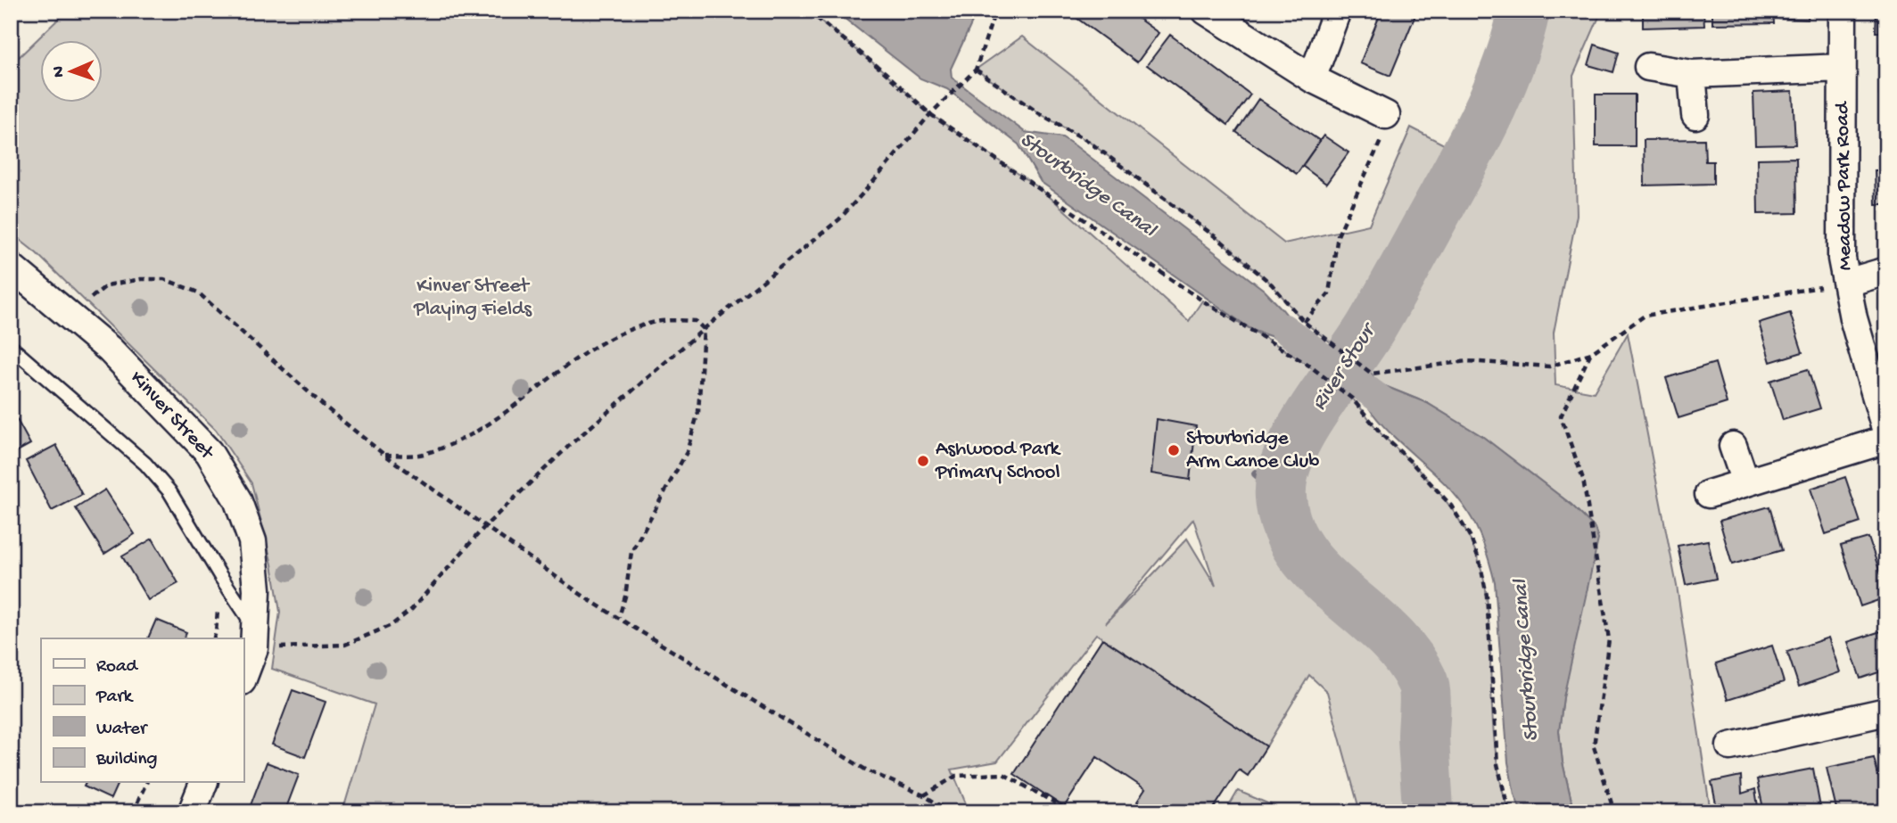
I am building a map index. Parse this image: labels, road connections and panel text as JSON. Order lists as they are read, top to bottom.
{
  "streets": {
    "street": ["Meadow Park Road", "Kinver Street"]
  },
  "water": ["Stourbridge Canal", "River Stour"],
  "parks": ["Kinver Street Playing Fields"],
  "places": ["Stourbridge Arm Canoe Club", "Ashwood Park Primary School"],
  "legend": [
    "Road",
    "Park",
    "Water",
    "Building"
  ],
  "north": "left"
}
